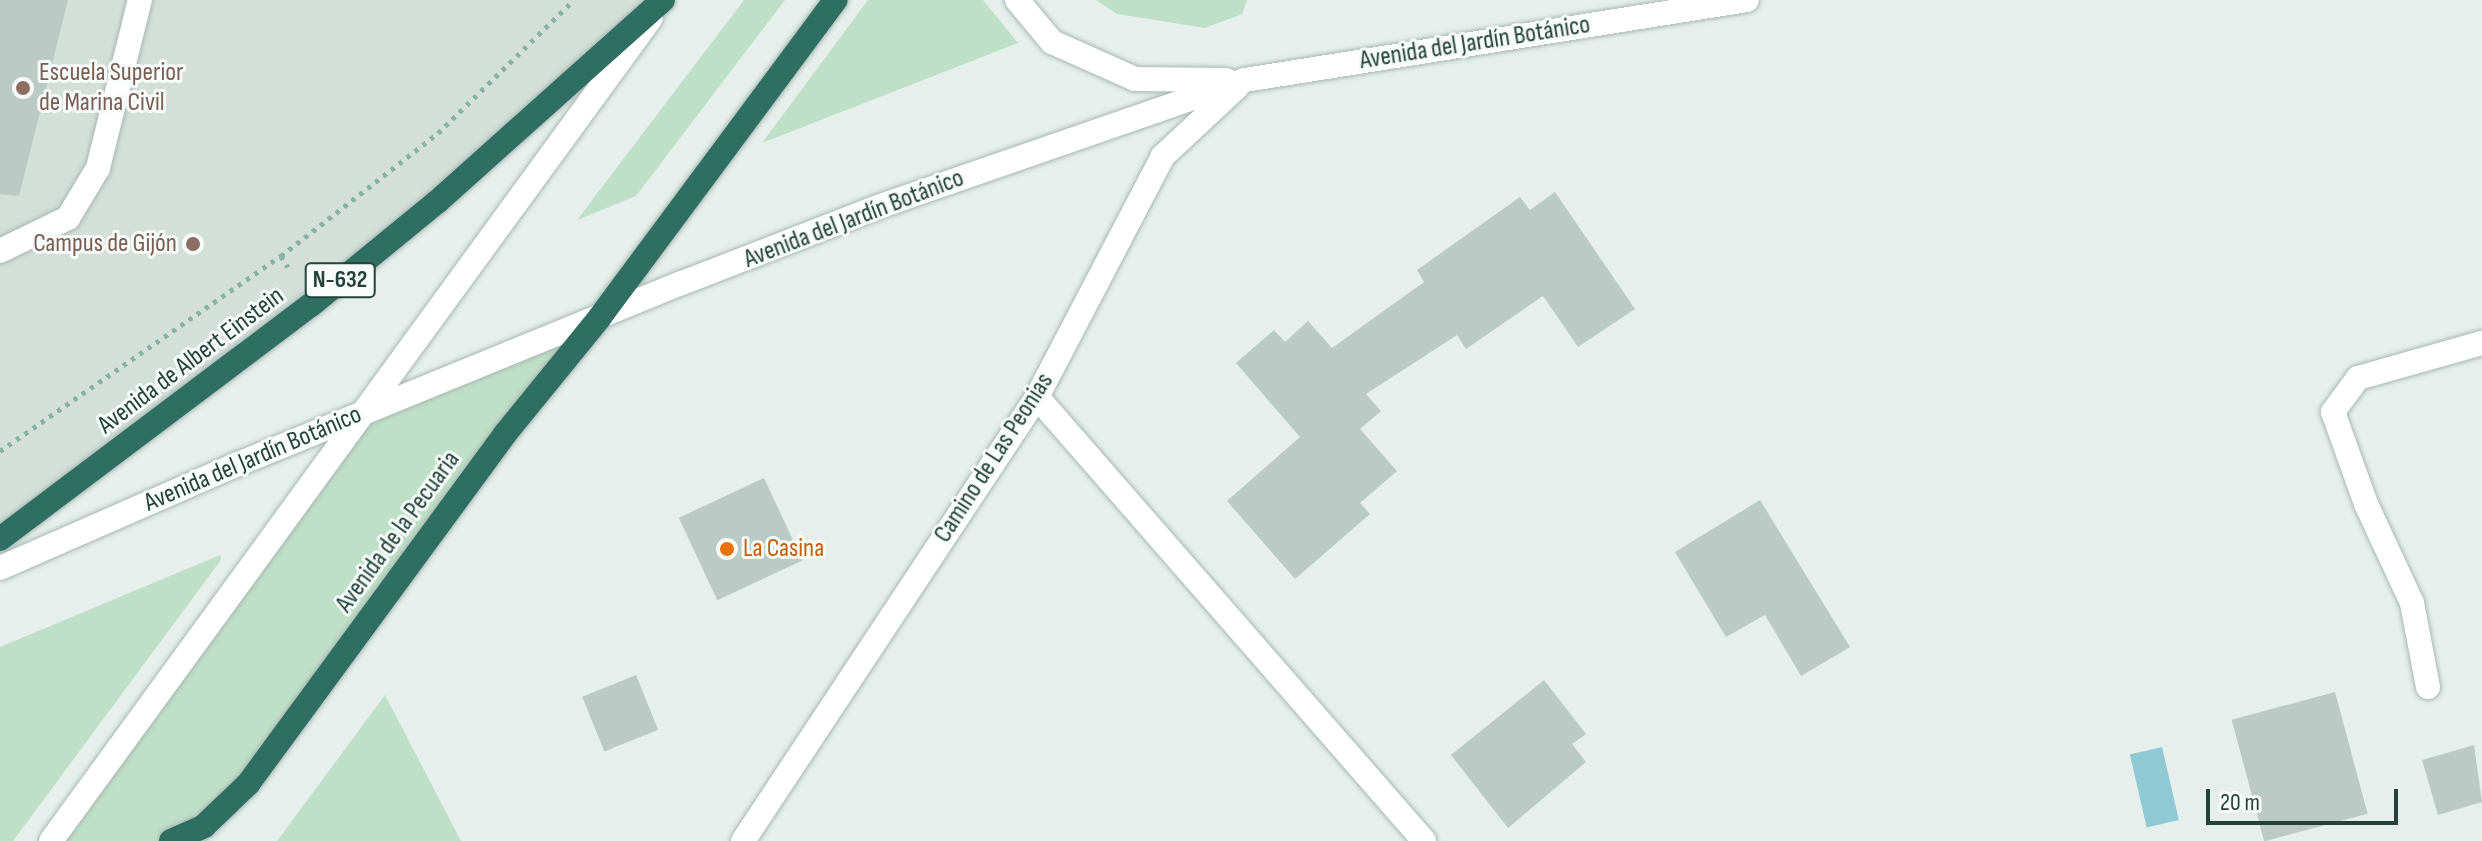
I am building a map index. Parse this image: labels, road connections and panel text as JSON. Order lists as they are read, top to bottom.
{
  "streets": {
    "highway": ["N-632", "Avenida de Albert Einstein", "Avenida de la Pecuaria"],
    "street": ["Avenida del Jardín Botánico", "Camino de Las Peonias"]
  },
  "crossings": [
    ["Avenida del Jardín Botánico", "Avenida de Albert Einstein"],
    ["Avenida del Jardín Botánico", "Camino de Las Peonias"],
    ["Avenida del Jardín Botánico", "Avenida de la Pecuaria"]
  ],
  "places": ["Escuela Superior de Marina Civil", "Campus de Gijón", "La Casina"],
  "scale_bar": "20 m"
}
